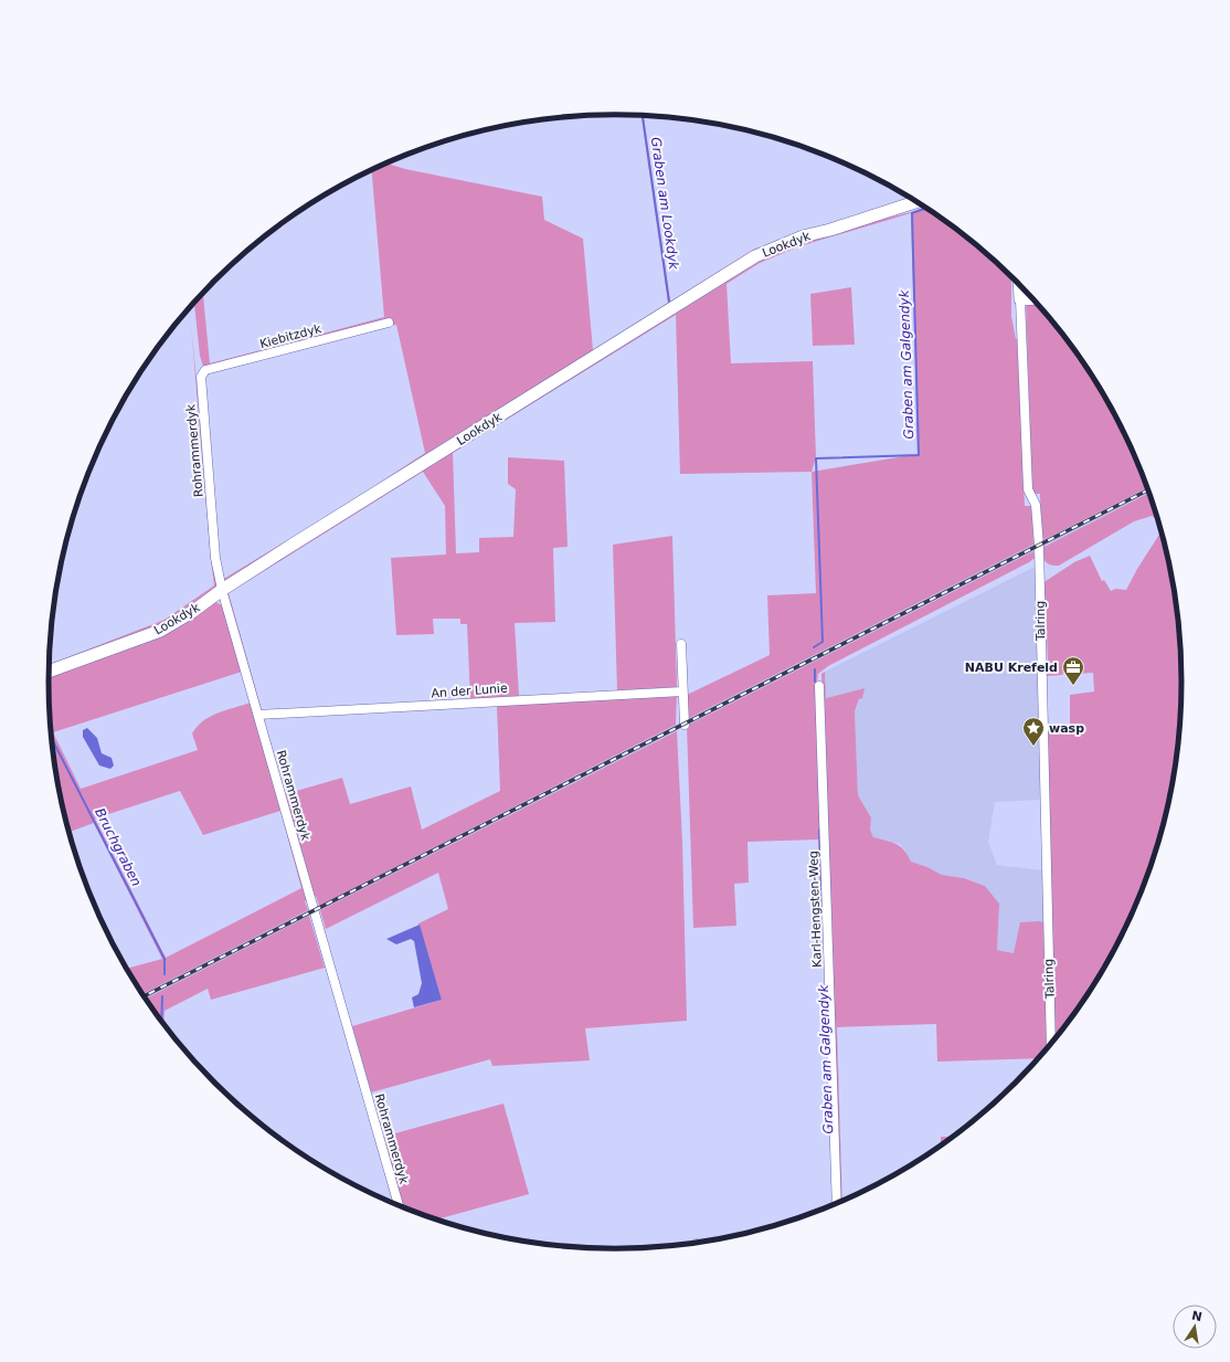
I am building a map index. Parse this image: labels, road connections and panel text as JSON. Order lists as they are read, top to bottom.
{
  "streets": {
    "street": [
      "Lookdyk",
      "Kiebitzdyk",
      "Rohrammerdyk",
      "Talring",
      "An der Lunie",
      "Karl-Hengsten-Weg"
    ]
  },
  "crossings": [
    ["Lookdyk", "Rohrammerdyk"],
    ["Kiebitzdyk", "Rohrammerdyk"],
    ["Rohrammerdyk", "An der Lunie"]
  ],
  "water": ["Graben am Lookdyk", "Graben am Galgendyk", "Bruchgraben"],
  "places": {
    "office": ["NABU Krefeld"],
    "place": ["wasp"]
  },
  "north": "top"
}
